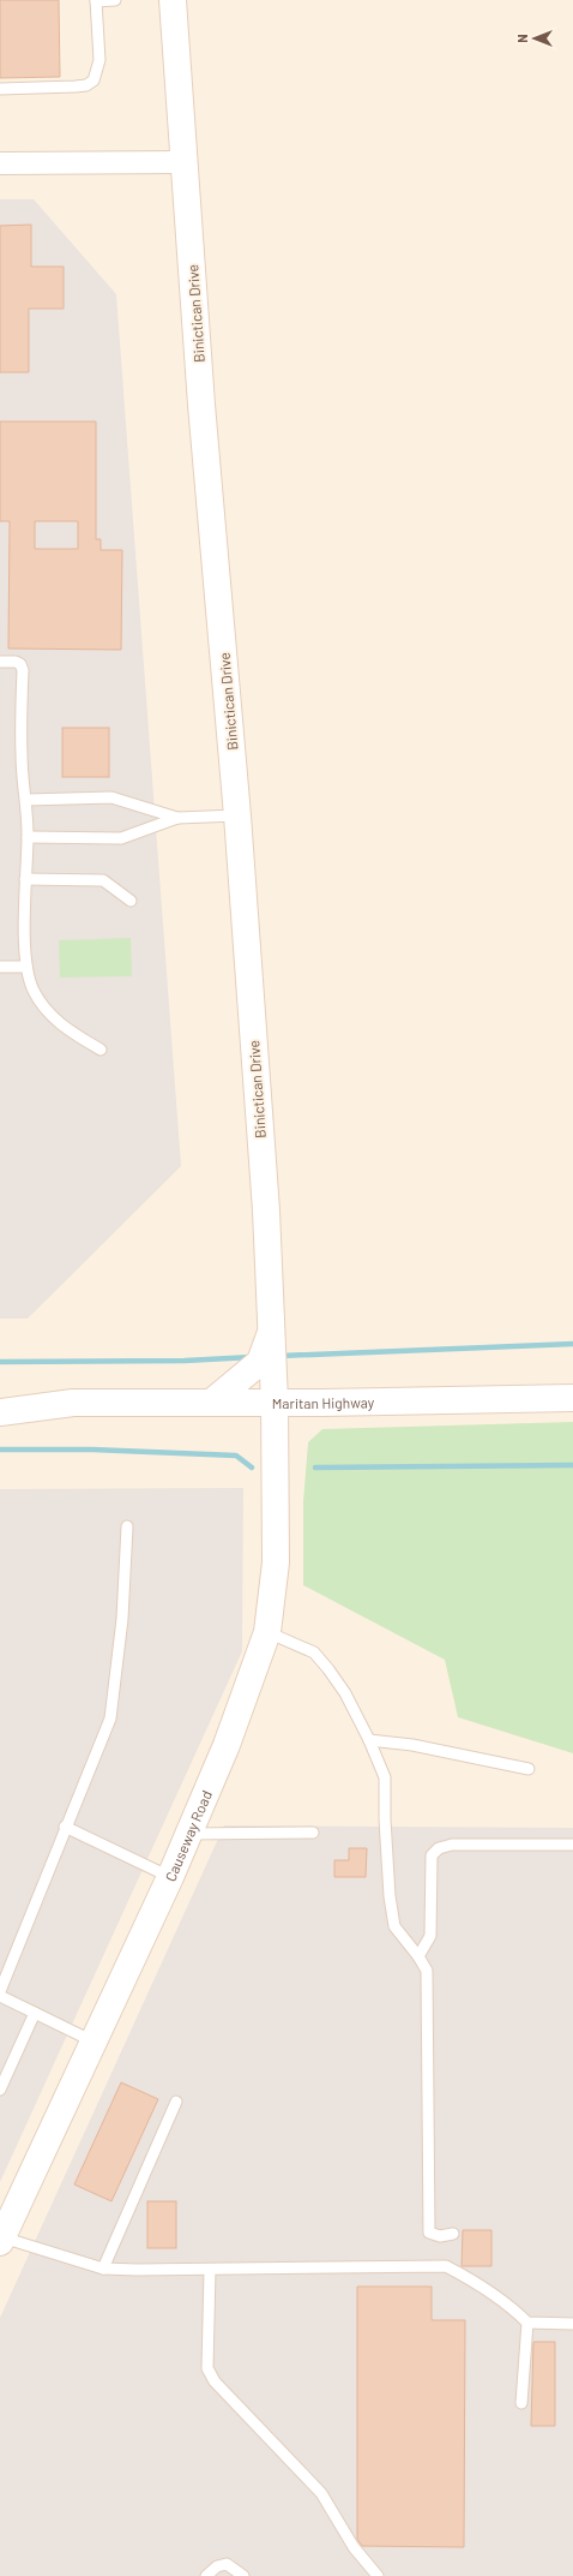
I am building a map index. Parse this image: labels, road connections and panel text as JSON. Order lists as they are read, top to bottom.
{
  "streets": {
    "street": ["Binictican Drive", "Maritan Highway", "Causeway Road"]
  },
  "crossings": [
    ["Binictican Drive", "Maritan Highway"],
    ["Binictican Drive", "Causeway Road"],
    ["Maritan Highway", "Causeway Road"]
  ],
  "north": "left"
}
